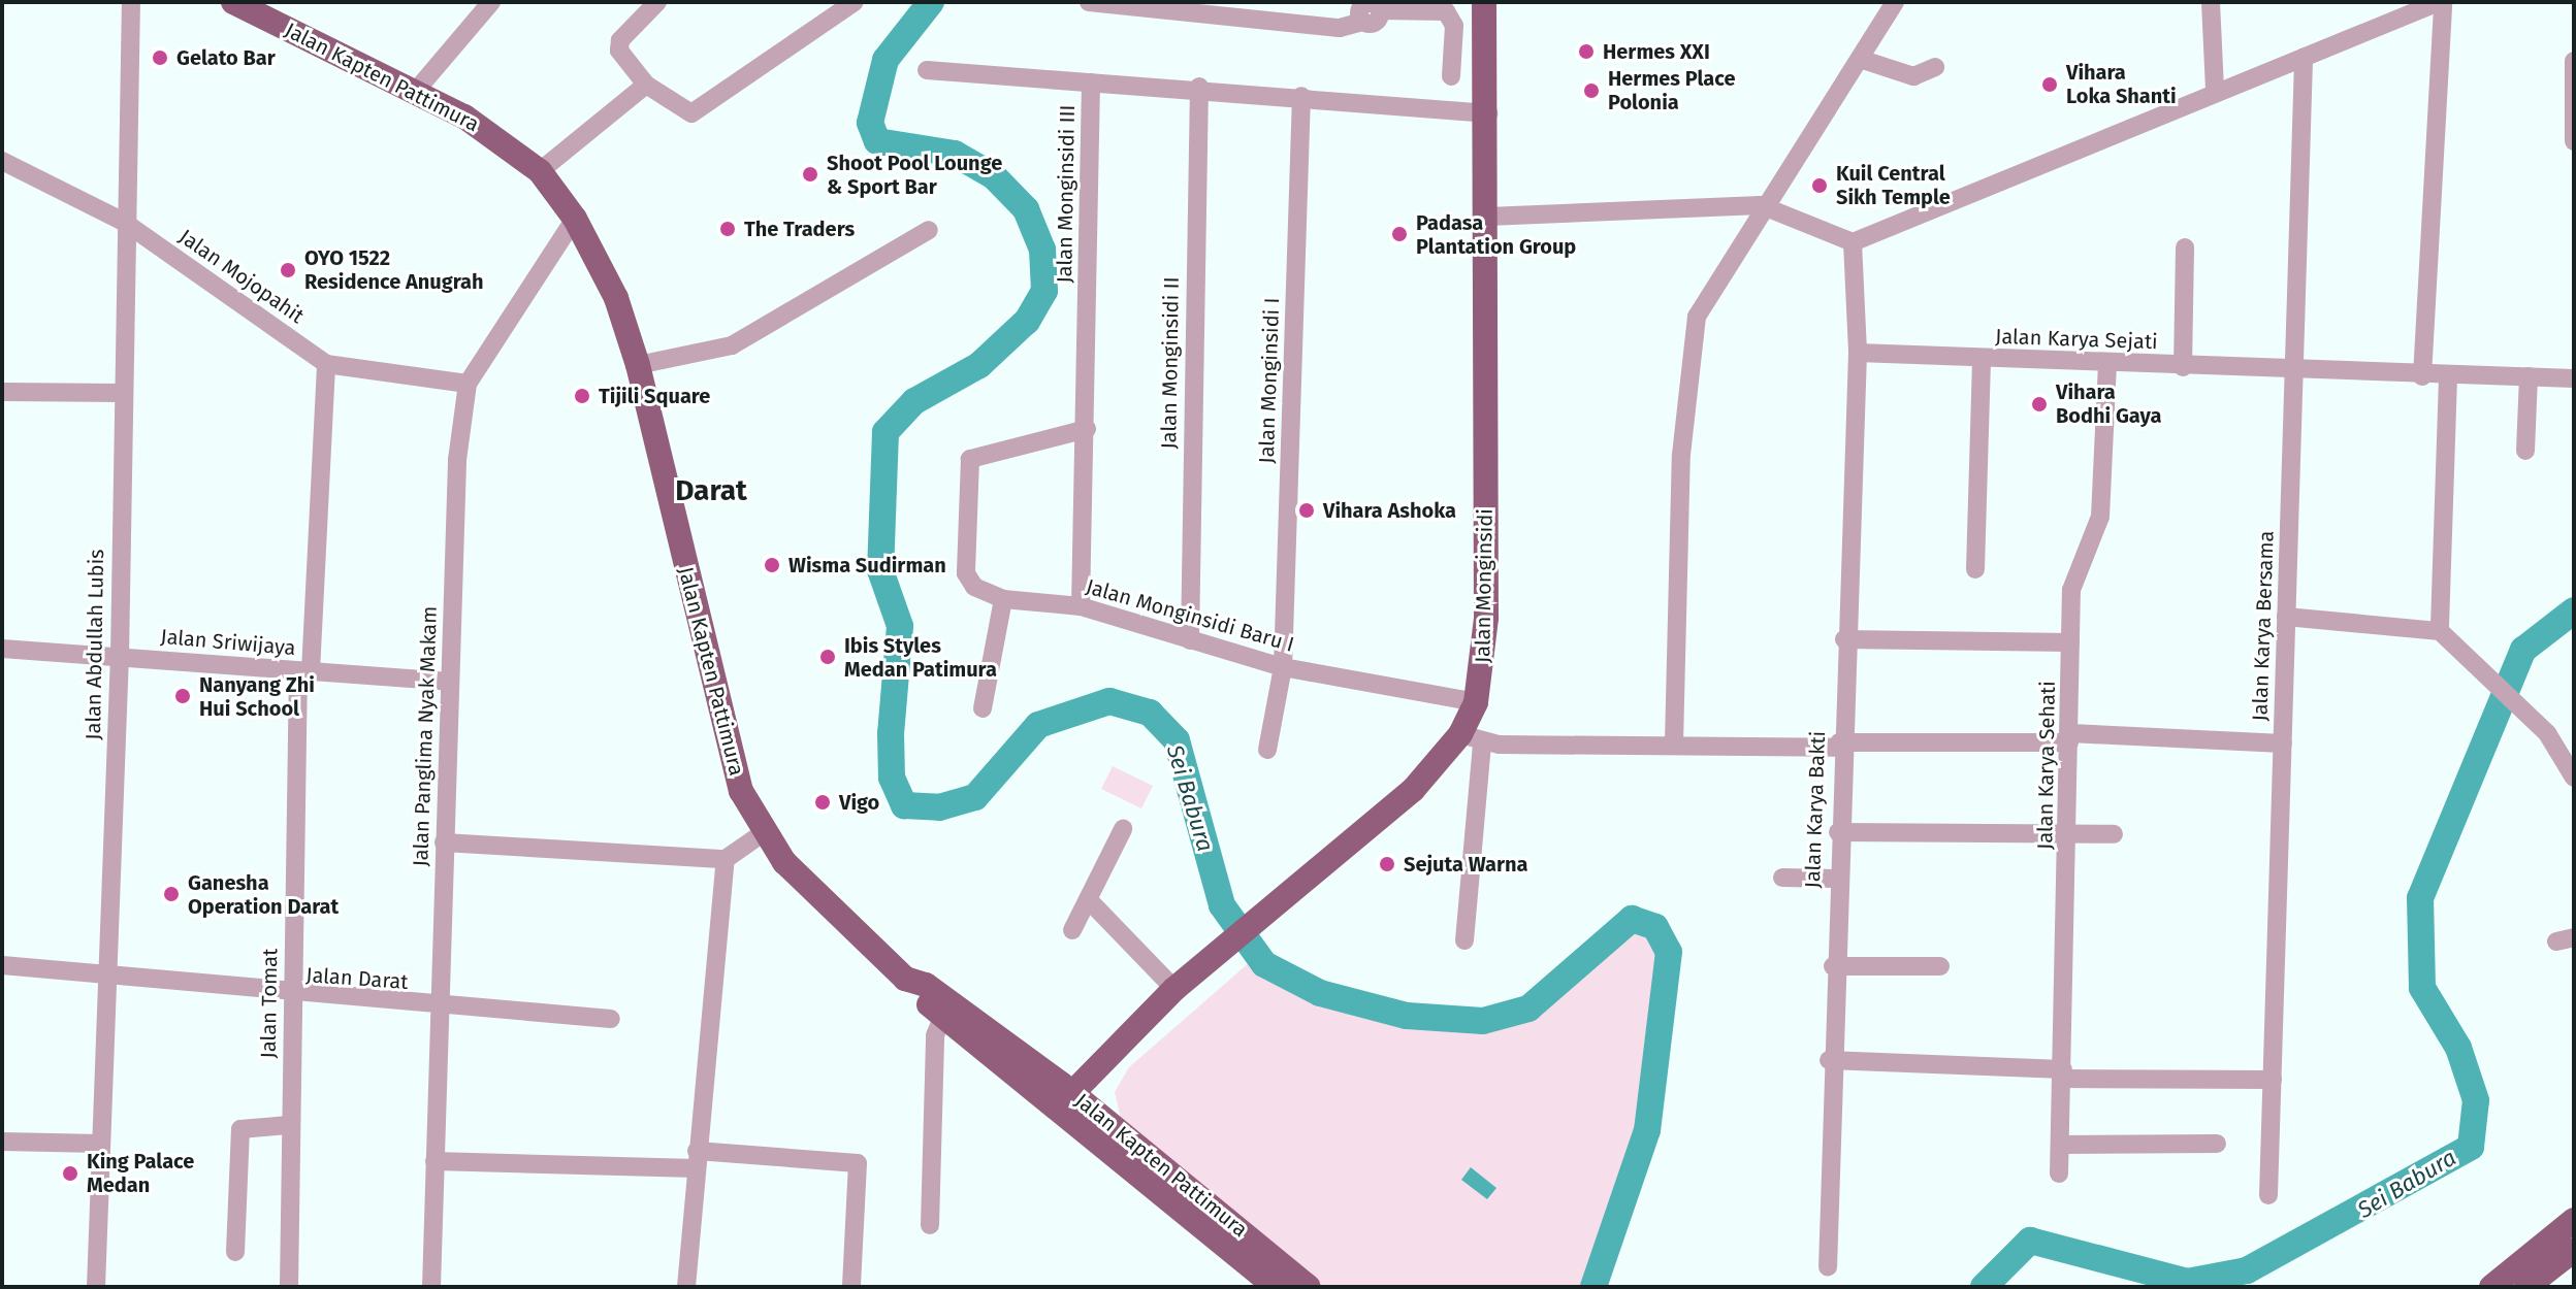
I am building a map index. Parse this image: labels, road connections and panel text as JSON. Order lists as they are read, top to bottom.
{
  "streets": {
    "main road": ["Jalan Kapten Pattimura", "Jalan Monginsidi"],
    "street": [
      "Jalan Monginsidi III",
      "Jalan Mojopahit",
      "Jalan Karya Sejati",
      "Jalan Monginsidi II",
      "Jalan Monginsidi I",
      "Jalan Monginsidi Baru I",
      "Jalan Karya Bersama",
      "Jalan Sriwijaya",
      "Jalan Abdullah Lubis",
      "Jalan Panglima Nyak Makam",
      "Jalan Karya Sehati",
      "Jalan Karya Bakti",
      "Jalan Darat",
      "Jalan Tomat"
    ]
  },
  "crossings": [
    ["Jalan Kapten Pattimura", "Jalan Monginsidi"],
    ["Jalan Kapten Pattimura", "Jalan Panglima Nyak Makam"],
    ["Jalan Monginsidi III", "Jalan Monginsidi II"],
    ["Jalan Monginsidi III", "Jalan Monginsidi I"],
    ["Jalan Monginsidi III", "Jalan Monginsidi"],
    ["Jalan Monginsidi III", "Jalan Monginsidi Baru I"],
    ["Jalan Mojopahit", "Jalan Abdullah Lubis"],
    ["Jalan Mojopahit", "Jalan Panglima Nyak Makam"],
    ["Jalan Mojopahit", "Jalan Tomat"],
    ["Jalan Karya Sejati", "Jalan Karya Bersama"],
    ["Jalan Karya Sejati", "Jalan Karya Sehati"],
    ["Jalan Karya Sejati", "Jalan Karya Bakti"],
    ["Jalan Monginsidi II", "Jalan Monginsidi Baru I"],
    ["Jalan Monginsidi I", "Jalan Monginsidi Baru I"],
    ["Jalan Monginsidi", "Jalan Monginsidi Baru I"],
    ["Jalan Sriwijaya", "Jalan Abdullah Lubis"],
    ["Jalan Sriwijaya", "Jalan Panglima Nyak Makam"],
    ["Jalan Sriwijaya", "Jalan Tomat"],
    ["Jalan Abdullah Lubis", "Jalan Darat"],
    ["Jalan Panglima Nyak Makam", "Jalan Darat"],
    ["Jalan Darat", "Jalan Tomat"]
  ],
  "districts": ["Darat"],
  "water": ["Sei Babura"],
  "places": [
    "Hermes XXI",
    "Gelato Bar",
    "Vihara Loka Shanti",
    "Hermes Place Polonia",
    "Shoot Pool Lounge & Sport Bar",
    "Kuil Central Sikh Temple",
    "The Traders",
    "Padasa Plantation Group",
    "OYO 1522 Residence Anugrah",
    "Tijili Square",
    "Vihara Bodhi Gaya",
    "Vihara Ashoka",
    "Wisma Sudirman",
    "Ibis Styles Medan Patimura",
    "Nanyang Zhi Hui School",
    "Vigo",
    "Sejuta Warna",
    "Ganesha Operation Darat",
    "King Palace Medan"
  ]
}
